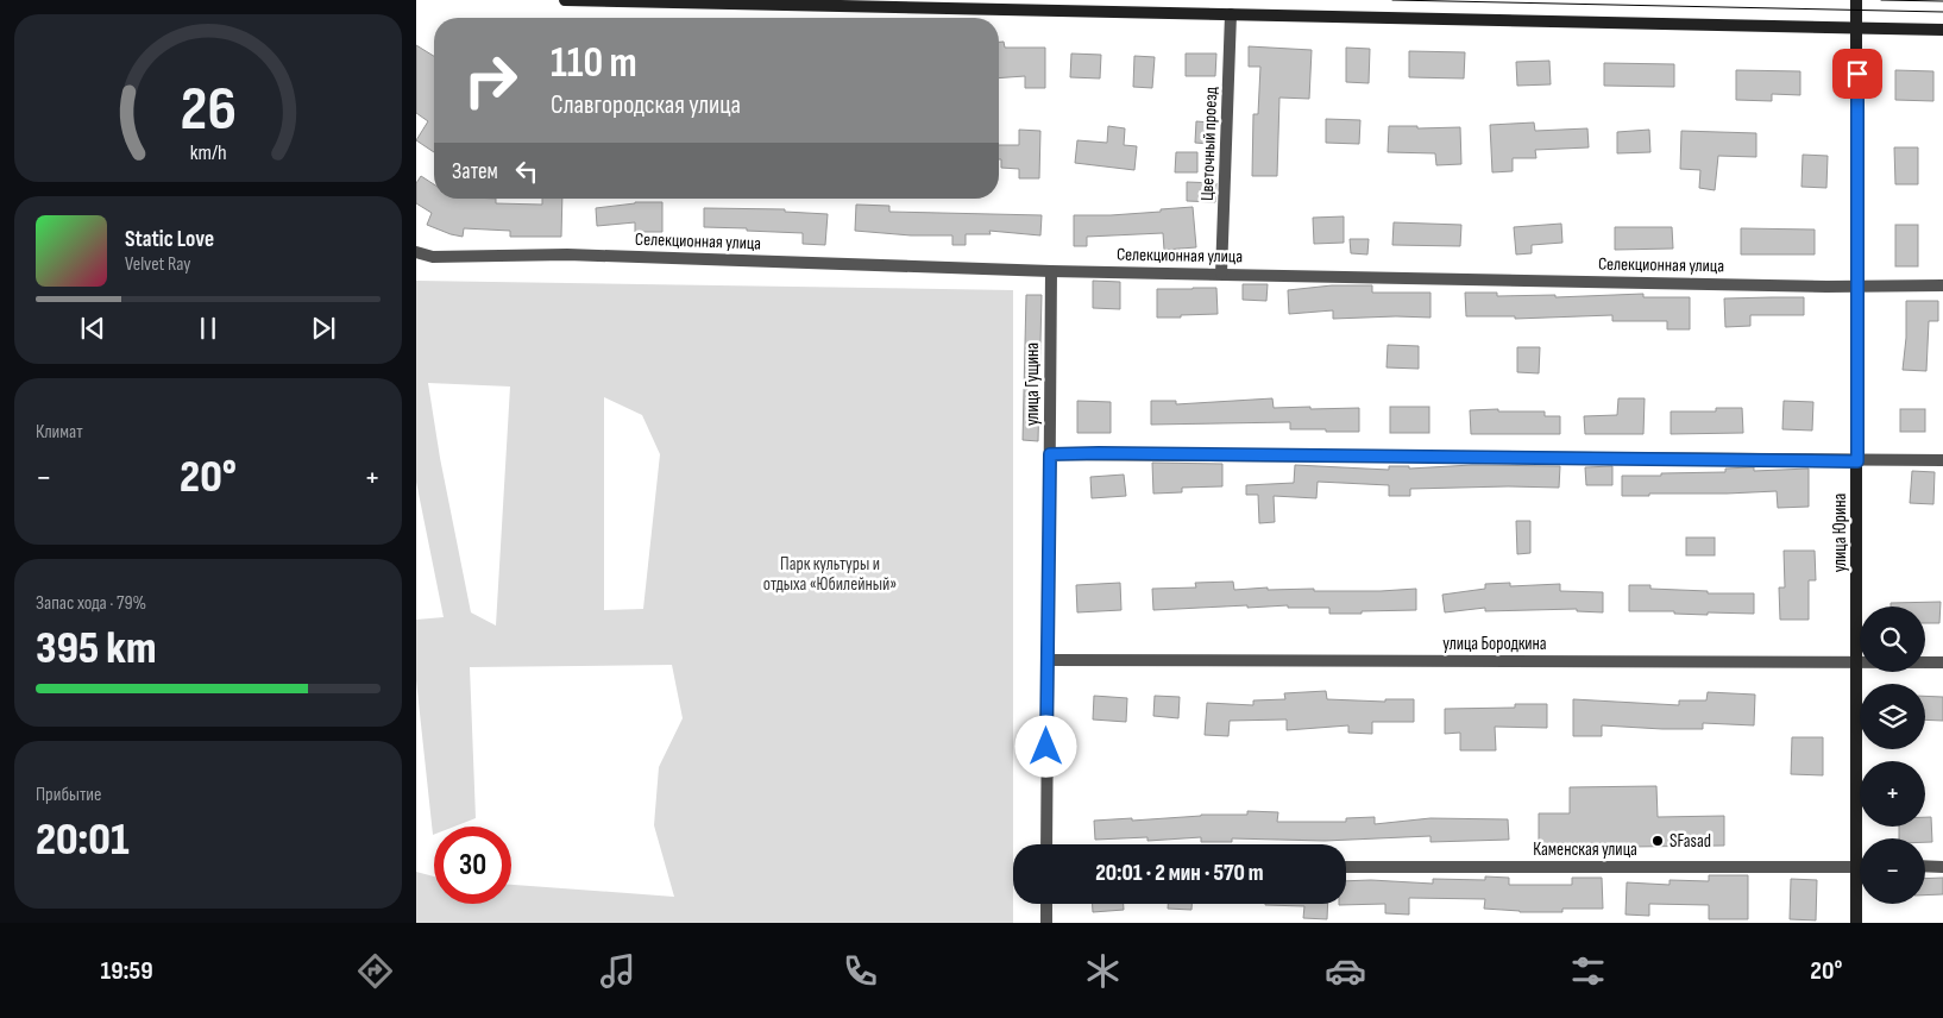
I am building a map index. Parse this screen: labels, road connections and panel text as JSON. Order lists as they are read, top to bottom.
{
  "streets": {
    "main road": ["улица Юрина"],
    "street": [
      "Цветочный проезд",
      "Селекционная улица",
      "улица Гущина",
      "улица Бородкина",
      "Каменская улица"
    ]
  },
  "crossings": [
    ["Цветочный проезд", "Селекционная улица"],
    ["Селекционная улица", "улица Гущина"],
    ["Селекционная улица", "улица Юрина"],
    ["улица Гущина", "улица Бородкина"],
    ["улица Юрина", "улица Бородкина"]
  ],
  "parks": ["Парк культуры и отдыха «Юбилейный»"],
  "places": ["SFasad"],
  "page": {
    "turn": ["110 m", "Славгородская улица"],
    "then": "Затем",
    "song": ["Static Love", "Velvet Ray"],
    "tile": [
      "Климат",
      ["Запас хода · 79%", "395 km"],
      ["Прибытие", "20:01"]
    ],
    "heat": ["−", "20°", "+"],
    "map_buttons": ["+", "−"],
    "limit": "30",
    "trip": "20:01 · 2 мин · 570 m",
    "tabs": ["19:59", "20°"],
    "gauge": ["26", "km/h"]
  }
}
